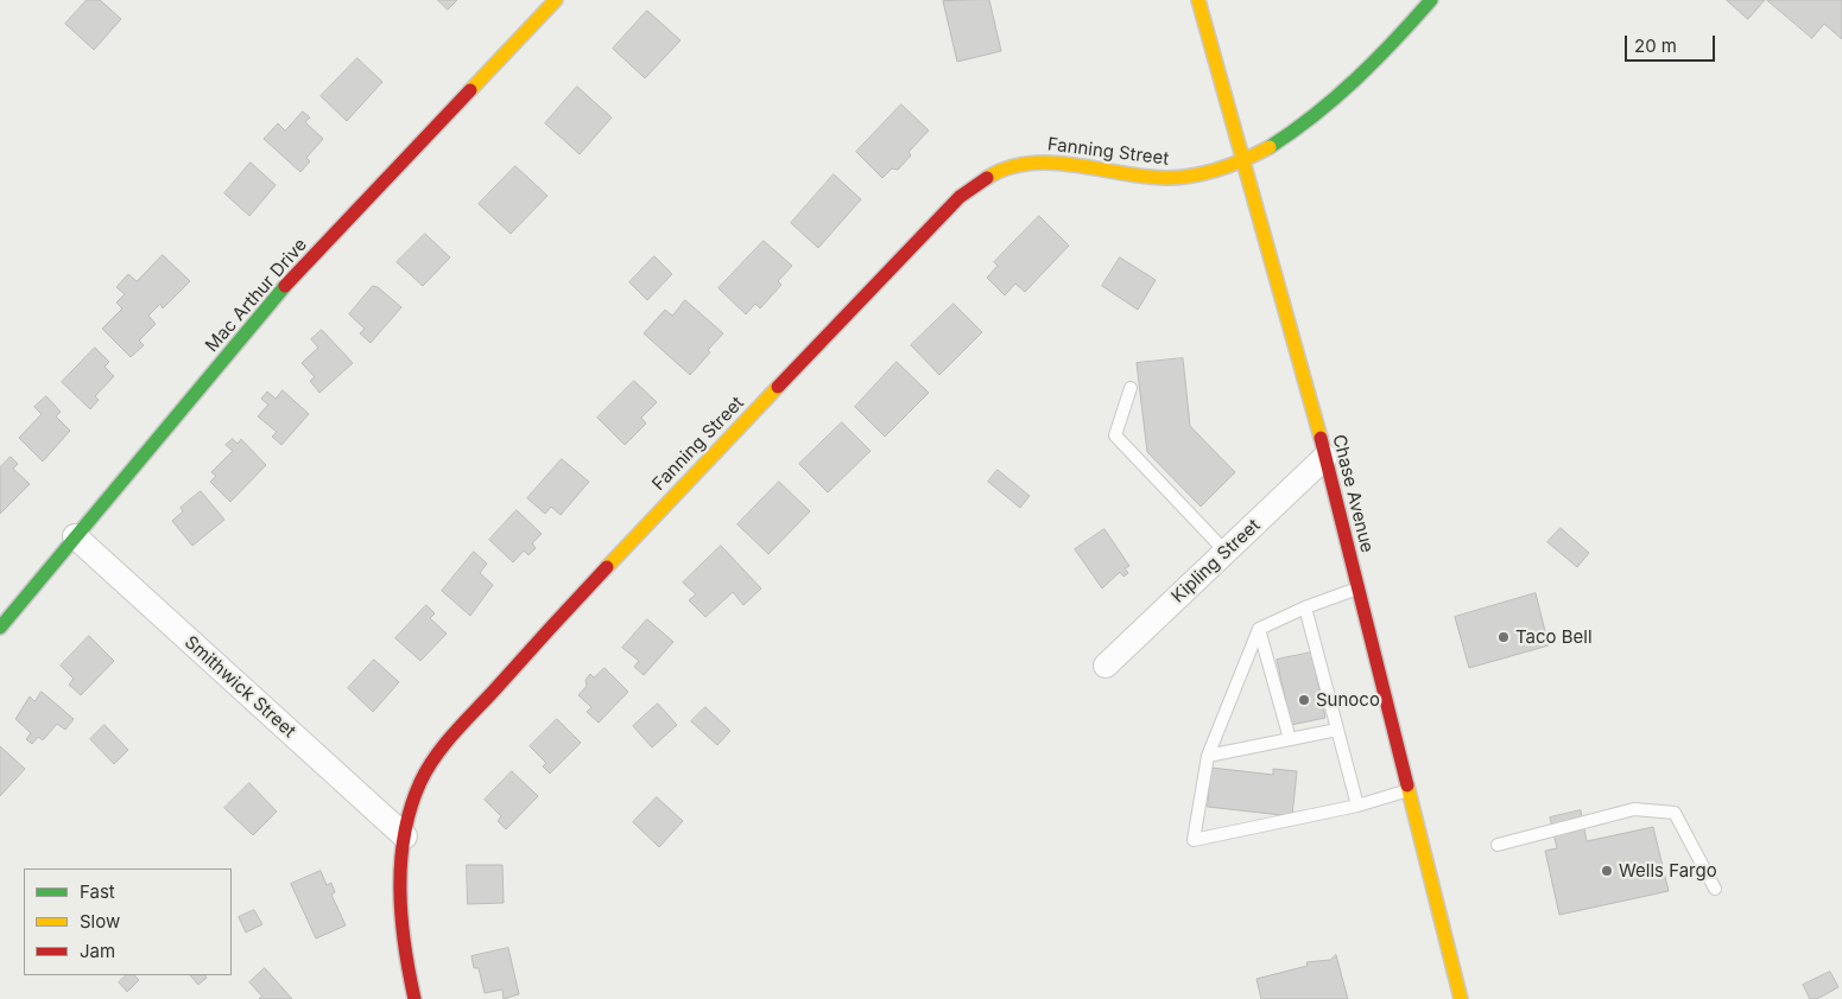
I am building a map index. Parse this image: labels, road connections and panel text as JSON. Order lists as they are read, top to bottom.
{
  "streets": {
    "street": [
      "Fanning Street",
      "Mac Arthur Drive",
      "Chase Avenue",
      "Kipling Street",
      "Smithwick Street"
    ]
  },
  "crossings": [
    ["Fanning Street", "Chase Avenue"],
    ["Fanning Street", "Smithwick Street"],
    ["Mac Arthur Drive", "Smithwick Street"],
    ["Chase Avenue", "Kipling Street"]
  ],
  "places": ["Taco Bell", "Sunoco", "Wells Fargo"],
  "legend": ["Fast", "Slow", "Jam"],
  "scale_bar": "20 m"
}
